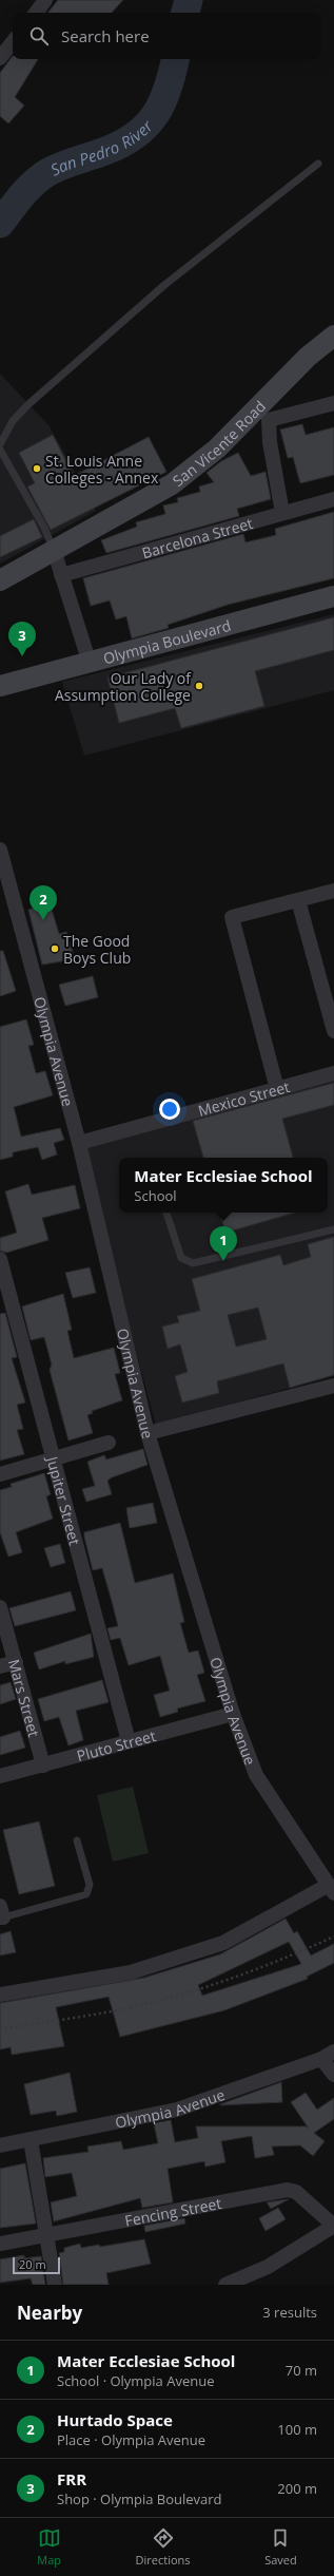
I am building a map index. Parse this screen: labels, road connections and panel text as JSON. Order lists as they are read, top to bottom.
{
  "streets": {
    "main road": ["San Vicente Road", "Olympia Boulevard"],
    "street": [
      "Barcelona Street",
      "Olympia Avenue",
      "Mexico Street",
      "Jupiter Street",
      "Mars Street",
      "Pluto Street",
      "Fencing Street"
    ]
  },
  "crossings": [
    ["Olympia Avenue", "Mexico Street"],
    ["Olympia Avenue", "Pluto Street"],
    ["Jupiter Street", "Pluto Street"],
    ["Mars Street", "Pluto Street"]
  ],
  "water": ["San Pedro River"],
  "places": ["St. Louis Anne Colleges - Annex", "Our Lady of Assumption College", "The Good Boys Club"],
  "scale_bar": "20 m",
  "page": {
    "search": "Search here",
    "pins": ["3", "2", "1"],
    "popup": ["Mater Ecclesiae School", "School"],
    "scale": "20 m",
    "heading": ["Nearby", "3 results"],
    "list": [
      {
        "mark": "1",
        "name": "Mater Ecclesiae School",
        "note": "School · Olympia Avenue",
        "value": "70 m"
      },
      {
        "mark": "2",
        "name": "Hurtado Space",
        "note": "Place · Olympia Avenue",
        "value": "100 m"
      },
      {
        "mark": "3",
        "name": "FRR",
        "note": "Shop · Olympia Boulevard",
        "value": "200 m"
      }
    ],
    "nav": ["Map", "Directions", "Saved"]
  }
}
